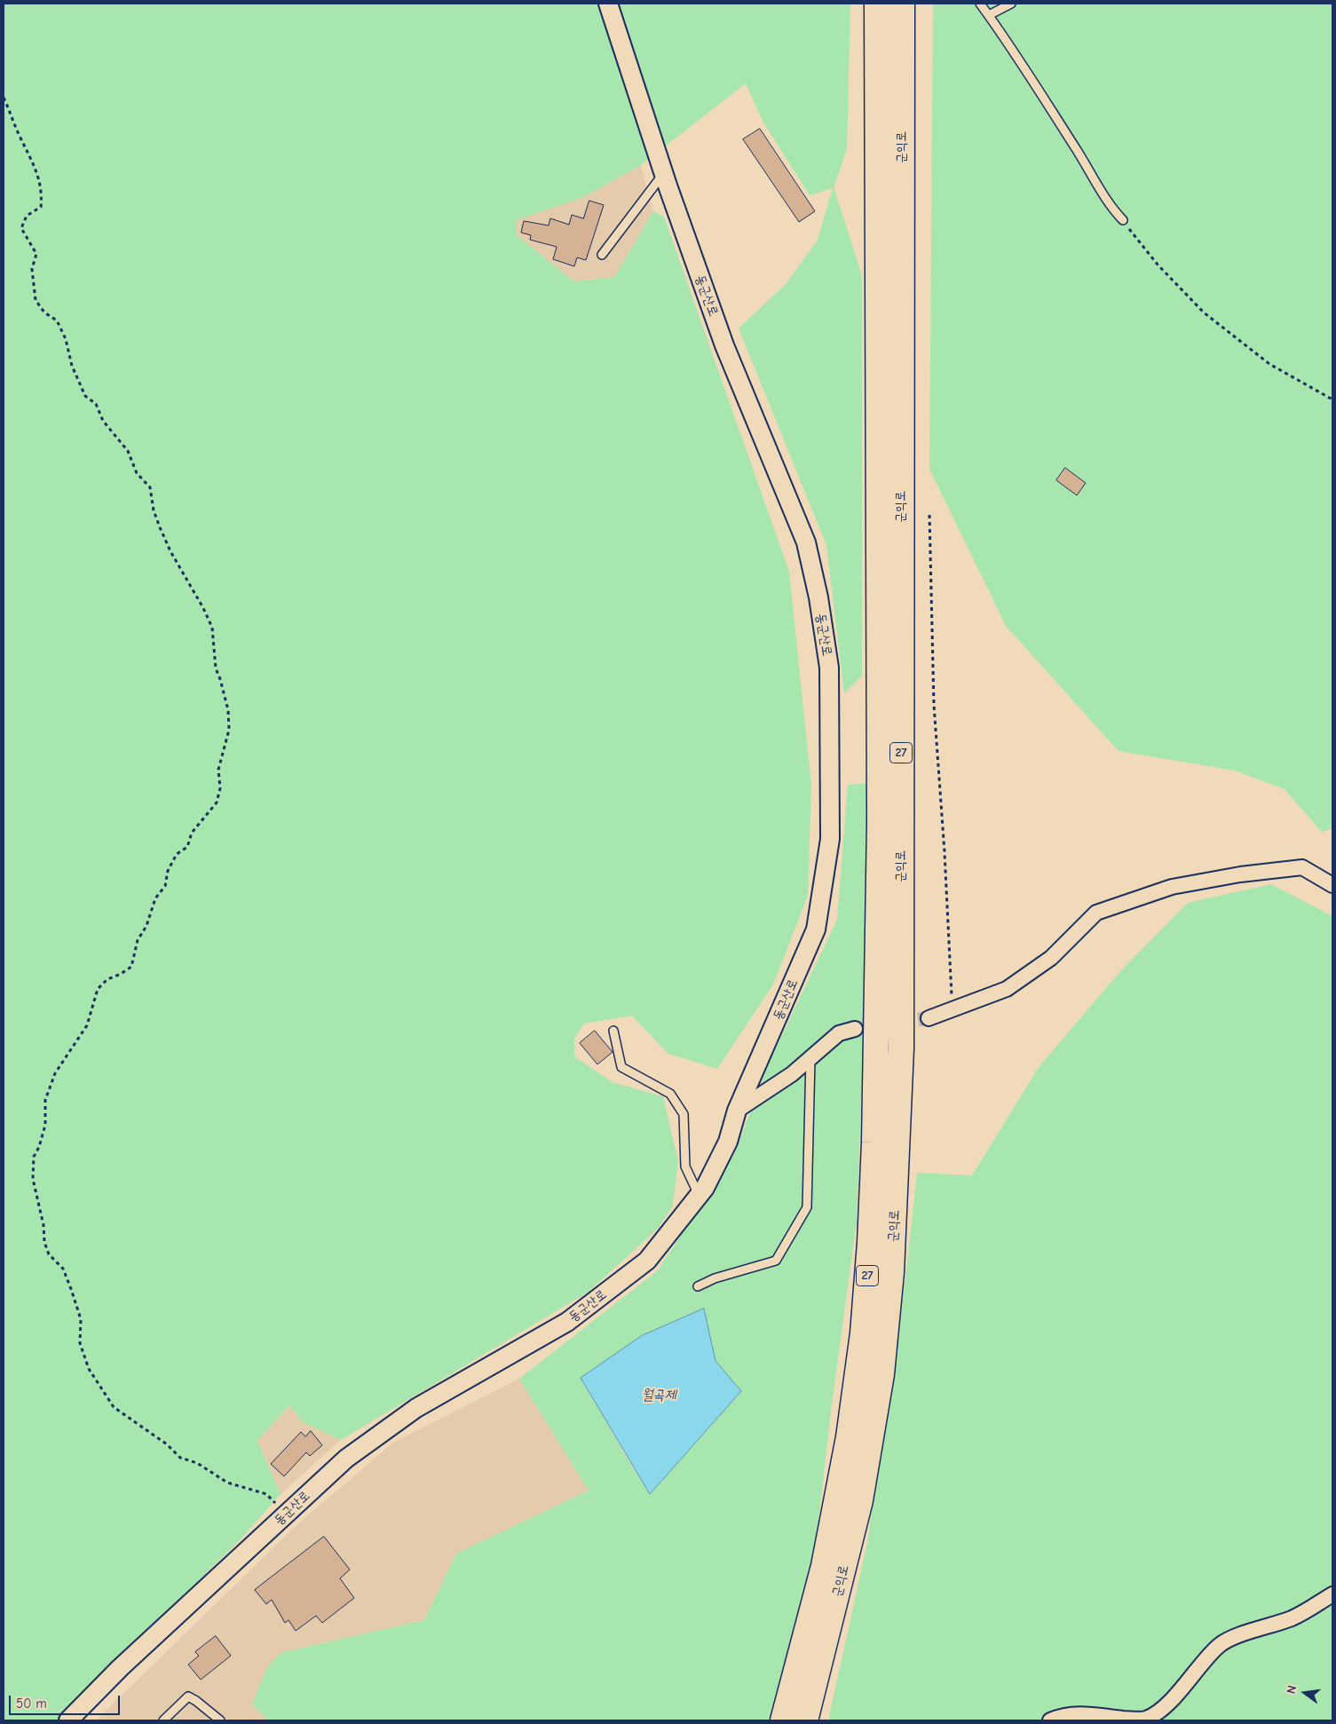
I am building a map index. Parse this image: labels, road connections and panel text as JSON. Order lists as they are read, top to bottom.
{
  "streets": {
    "highway": ["군익로", "27"],
    "street": ["동군산로"]
  },
  "water": ["월곡제"],
  "scale_bar": "50 m",
  "north": "left"
}
